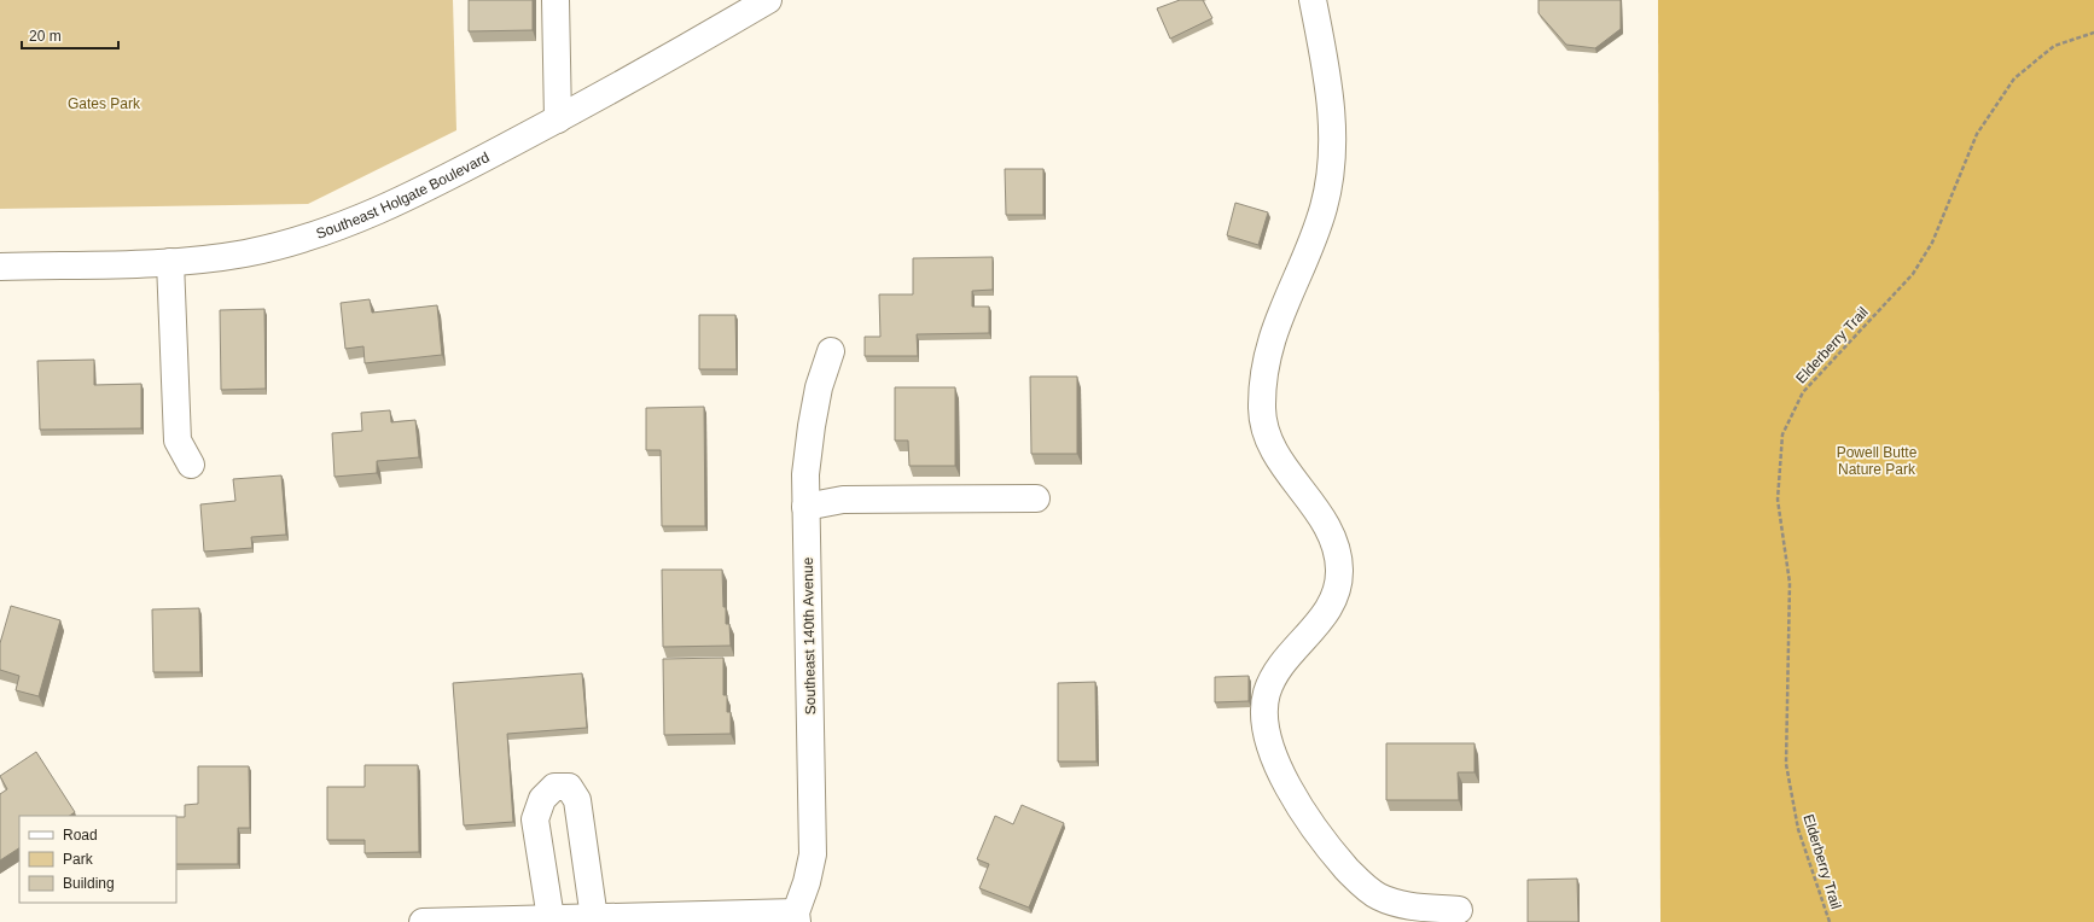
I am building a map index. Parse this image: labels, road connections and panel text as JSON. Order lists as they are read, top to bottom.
{
  "streets": {
    "street": ["Southeast Holgate Boulevard", "Southeast 140th Avenue"],
    "path": ["Elderberry Trail"]
  },
  "parks": ["Gates Park", "Powell Butte Nature Park"],
  "legend": ["Road", "Park", "Building"],
  "scale_bar": "20 m"
}
